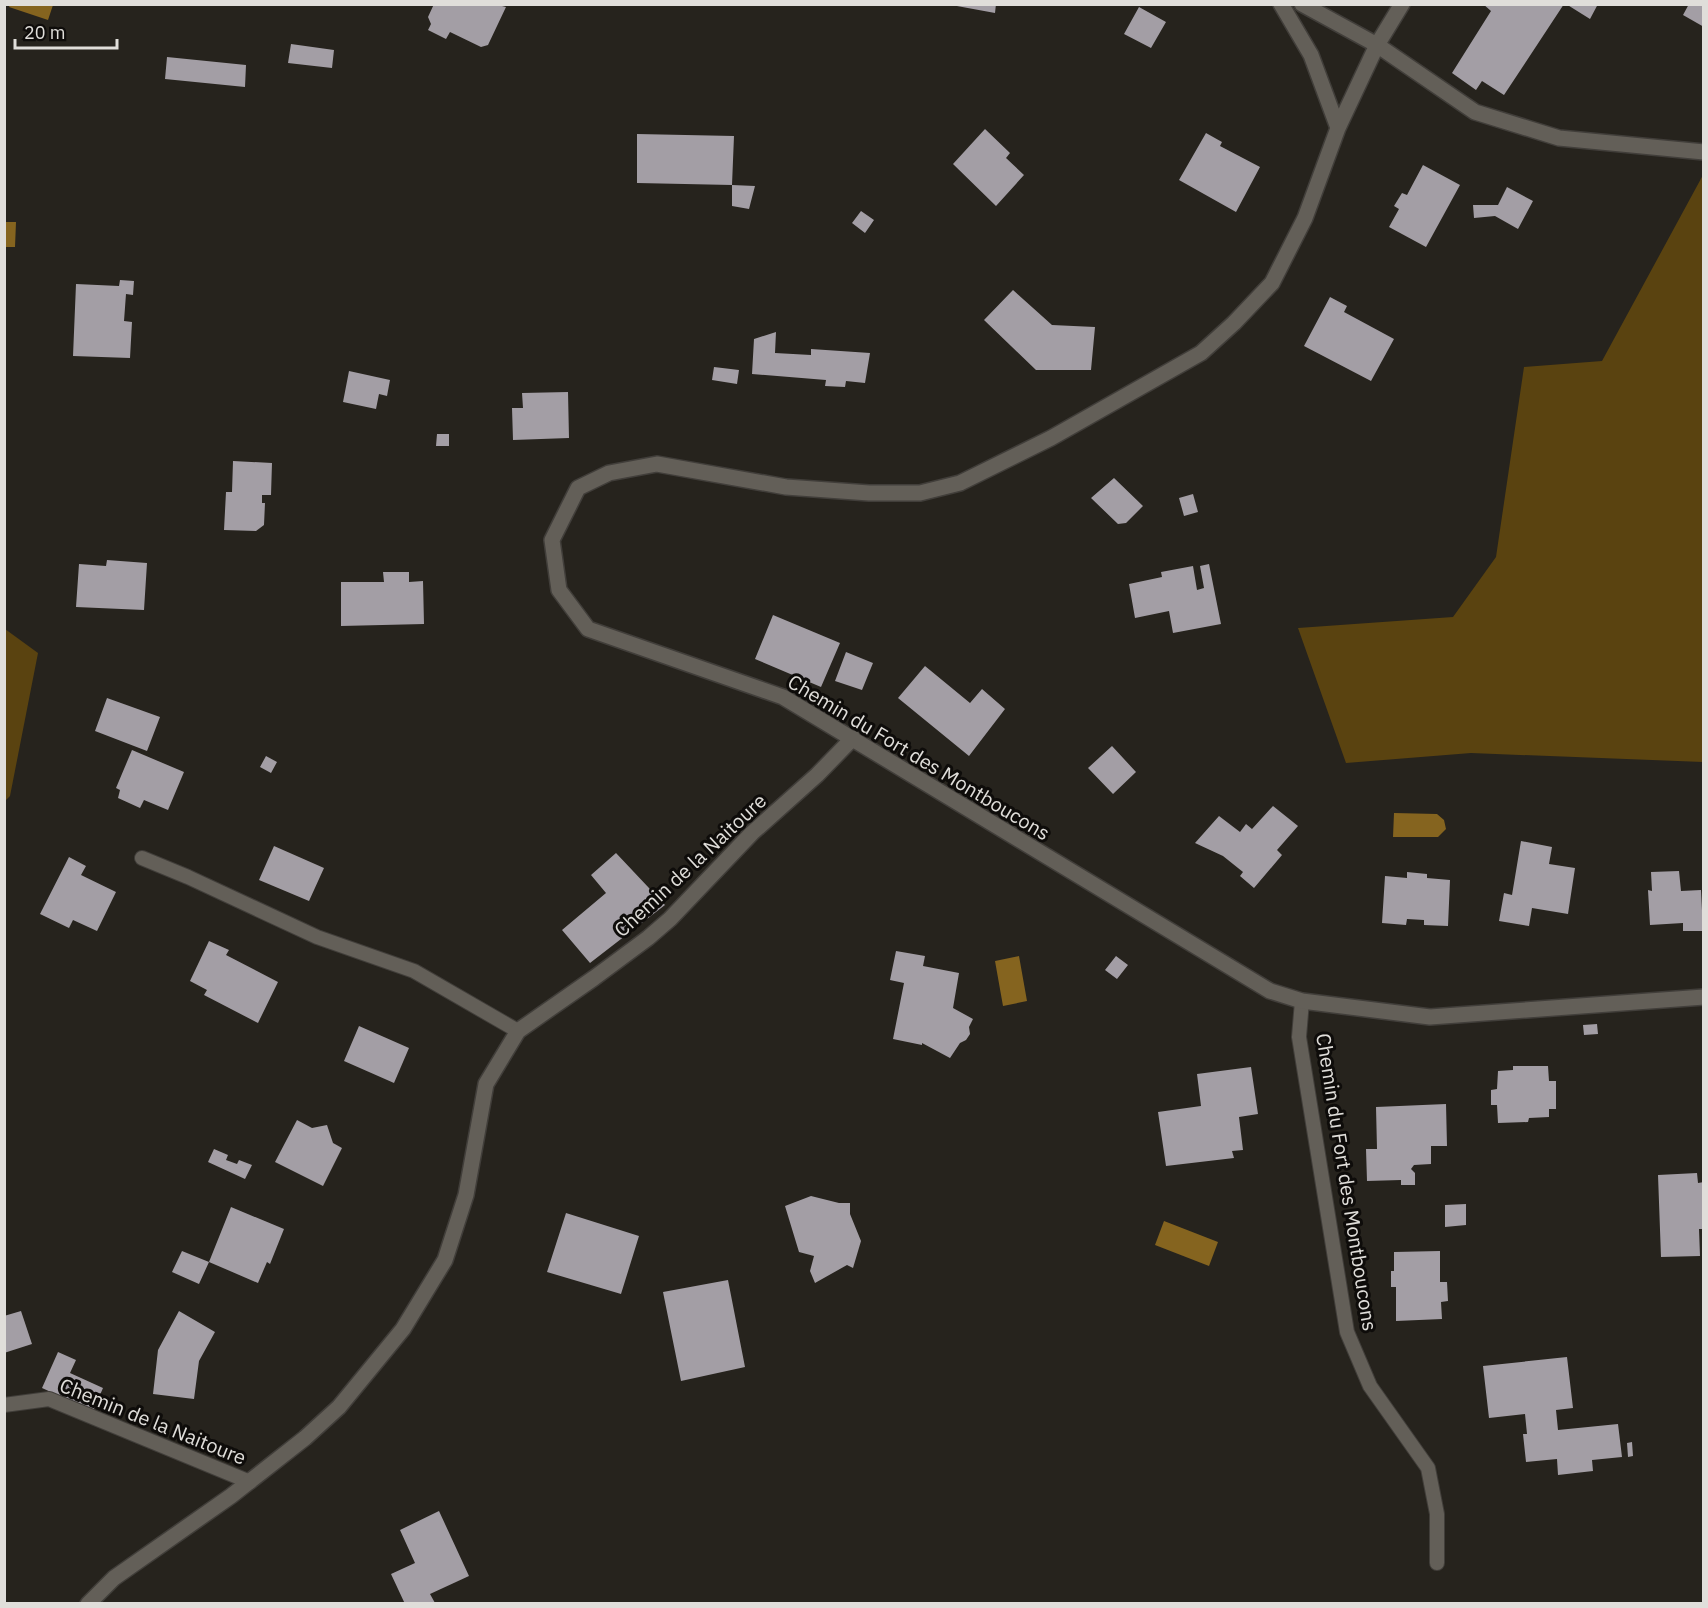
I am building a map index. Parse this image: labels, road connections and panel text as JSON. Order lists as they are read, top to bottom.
{
  "streets": {
    "street": ["Chemin du Fort des Montboucons", "Chemin de la Naitoure"]
  },
  "crossings": [
    ["Chemin du Fort des Montboucons", "Chemin de la Naitoure"]
  ],
  "scale_bar": "20 m"
}
